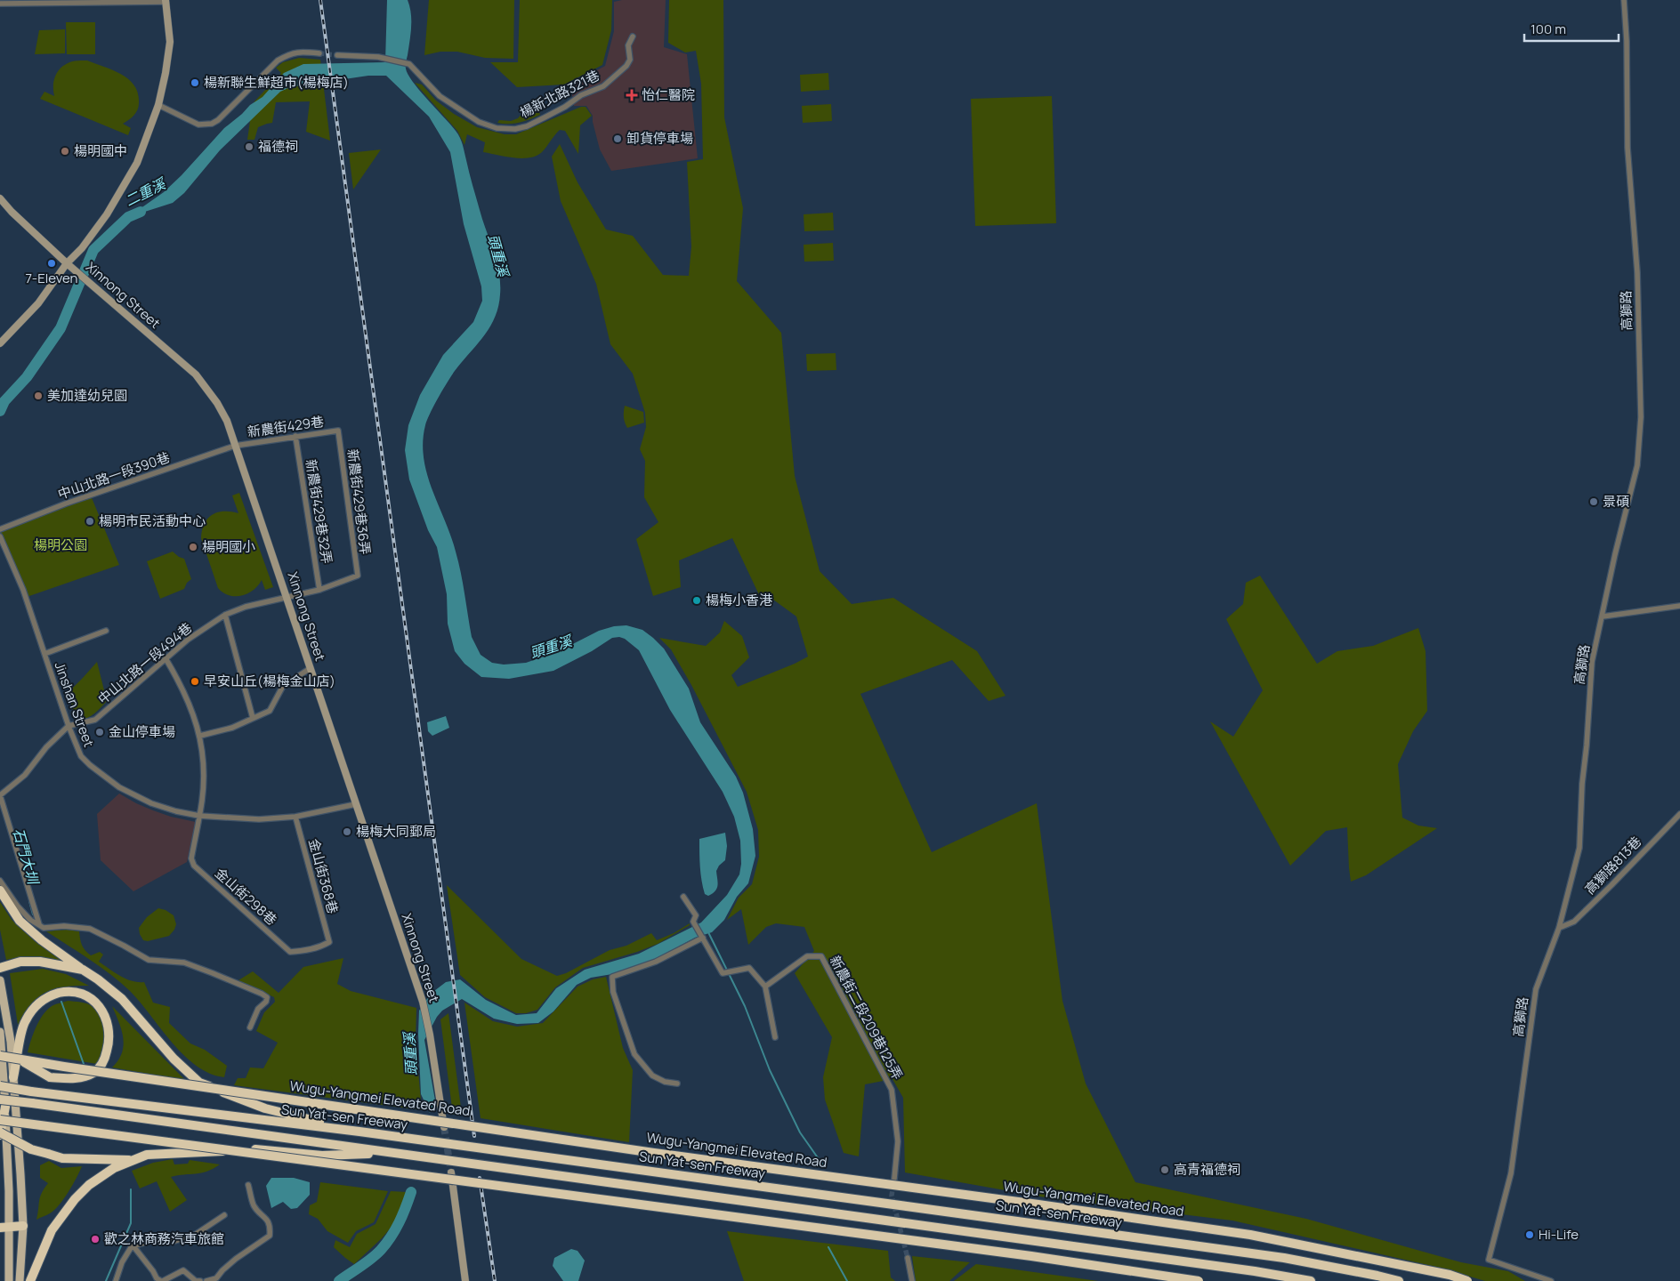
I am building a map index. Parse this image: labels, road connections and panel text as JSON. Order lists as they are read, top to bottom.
{
  "streets": {
    "highway": ["Wugu-Yangmei Elevated Road", "Sun Yat-sen Freeway"],
    "street": [
      "楊新北路321巷",
      "Xinnong Street",
      "高獅路",
      "新農街429巷",
      "中山北路一段390巷",
      "新農街429巷36弄",
      "新農街429巷32弄",
      "中山北路一段494巷",
      "Jinshan Street",
      "高獅路813巷",
      "金山街368巷",
      "金山街298巷",
      "新農街二段209巷125弄"
    ]
  },
  "crossings": [
    ["Xinnong Street", "新農街429巷"],
    ["Xinnong Street", "中山北路一段390巷"],
    ["Xinnong Street", "中山北路一段494巷"],
    ["Xinnong Street", "Jinshan Street"],
    ["高獅路", "高獅路813巷"],
    ["新農街429巷", "中山北路一段390巷"],
    ["新農街429巷", "新農街429巷36弄"],
    ["新農街429巷", "新農街429巷32弄"],
    ["新農街429巷36弄", "中山北路一段494巷"],
    ["新農街429巷32弄", "中山北路一段494巷"],
    ["中山北路一段494巷", "Jinshan Street"],
    ["Jinshan Street", "金山街368巷"],
    ["Jinshan Street", "金山街298巷"],
    ["金山街368巷", "金山街298巷"]
  ],
  "water": ["二重溪", "頭重溪", "石門大圳"],
  "parks": ["楊明公園"],
  "places": {
    "other": [
      "楊新聯生鮮超市(楊梅店)",
      "卸貨停車場",
      "福德祠",
      "楊明國中",
      "7-Eleven",
      "美加達幼兒園",
      "景碩",
      "楊明市民活動中心",
      "楊明國小",
      "楊梅小香港",
      "早安山丘(楊梅金山店)",
      "金山停車場",
      "楊梅大同郵局",
      "高青福德祠",
      "Hi-Life",
      "歡之林商務汽車旅館"
    ],
    "health": ["怡仁醫院"]
  },
  "scale_bar": "100 m"
}
